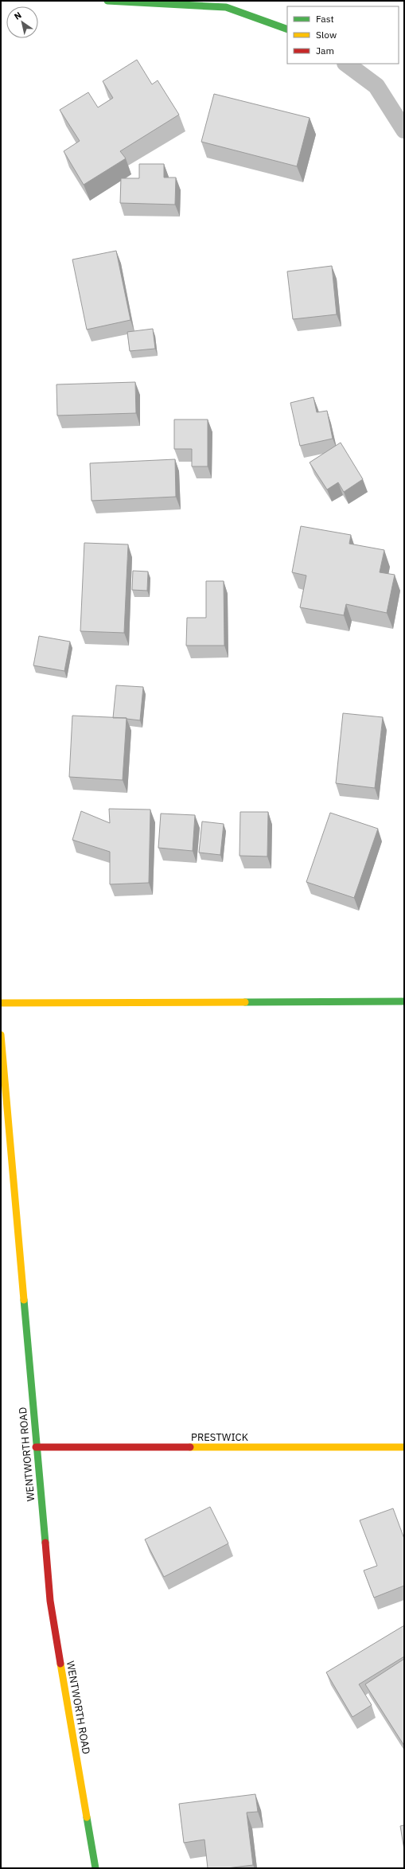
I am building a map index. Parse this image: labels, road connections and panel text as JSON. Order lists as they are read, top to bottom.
{
  "streets": {
    "street": ["PRESTWICK", "WENTWORTH ROAD"]
  },
  "crossings": [
    ["PRESTWICK", "WENTWORTH ROAD"]
  ],
  "legend": ["Fast", "Slow", "Jam"],
  "north": "top left"
}
